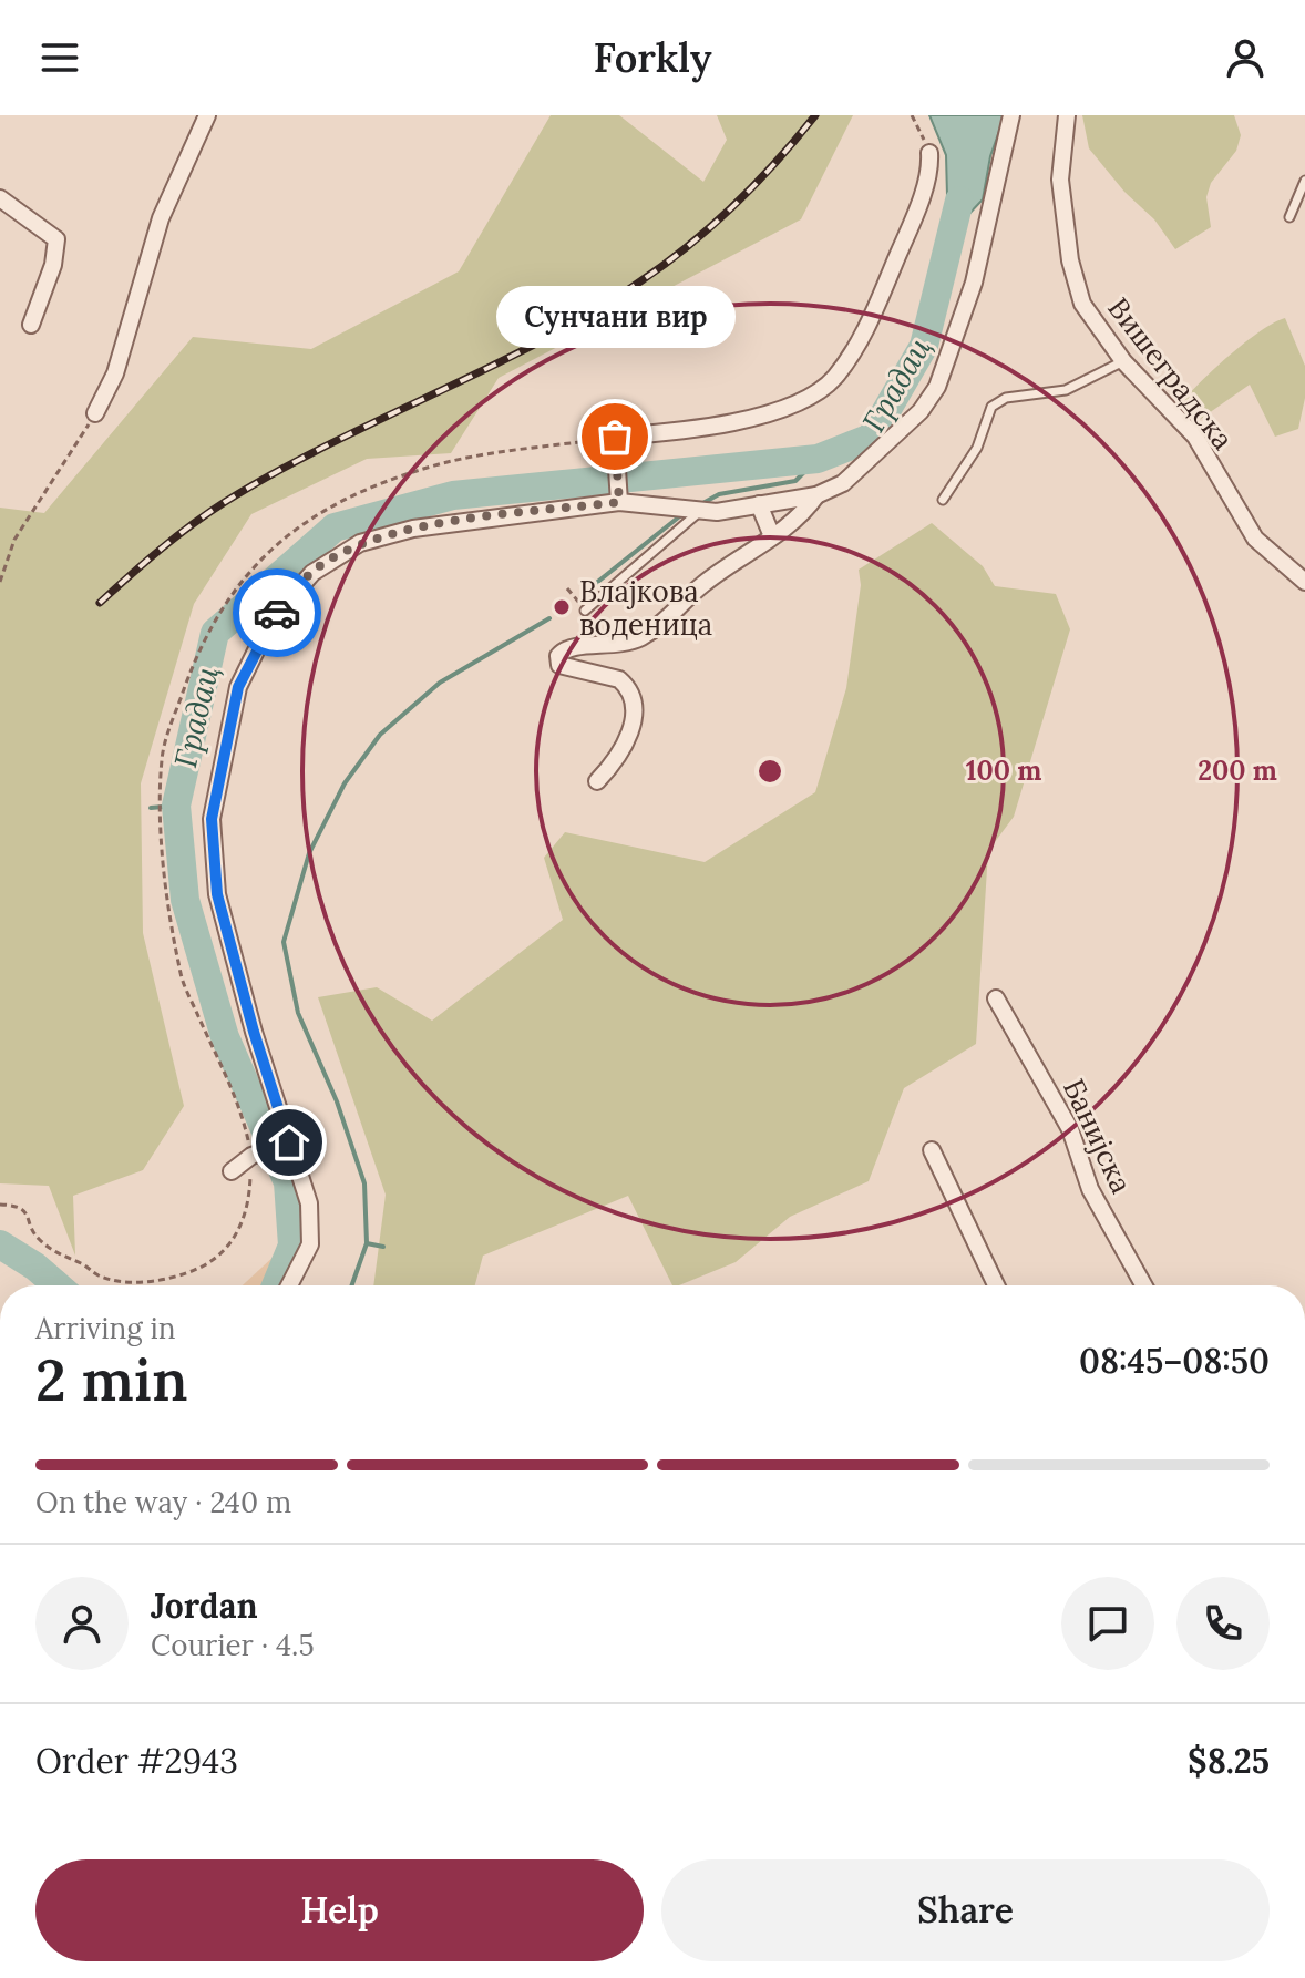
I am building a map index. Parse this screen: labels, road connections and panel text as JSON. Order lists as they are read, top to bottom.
{
  "streets": {
    "street": ["Вишеградска", "Банијска"]
  },
  "water": ["Градац"],
  "places": ["Сунчани вир", "Влајкова воденица"],
  "page": {
    "header": "Forkly",
    "bubble": "Сунчани вир",
    "heading": ["2 min", "Arriving in", "08:45–08:50"],
    "panel": [
      "Jordan",
      "Courier · 4.5",
      "Order #2943",
      "$8.25"
    ],
    "bar": "On the way · 240 m",
    "buttons": ["Help", "Share"]
  },
  "rings": ["100 m", "200 m"]
}
